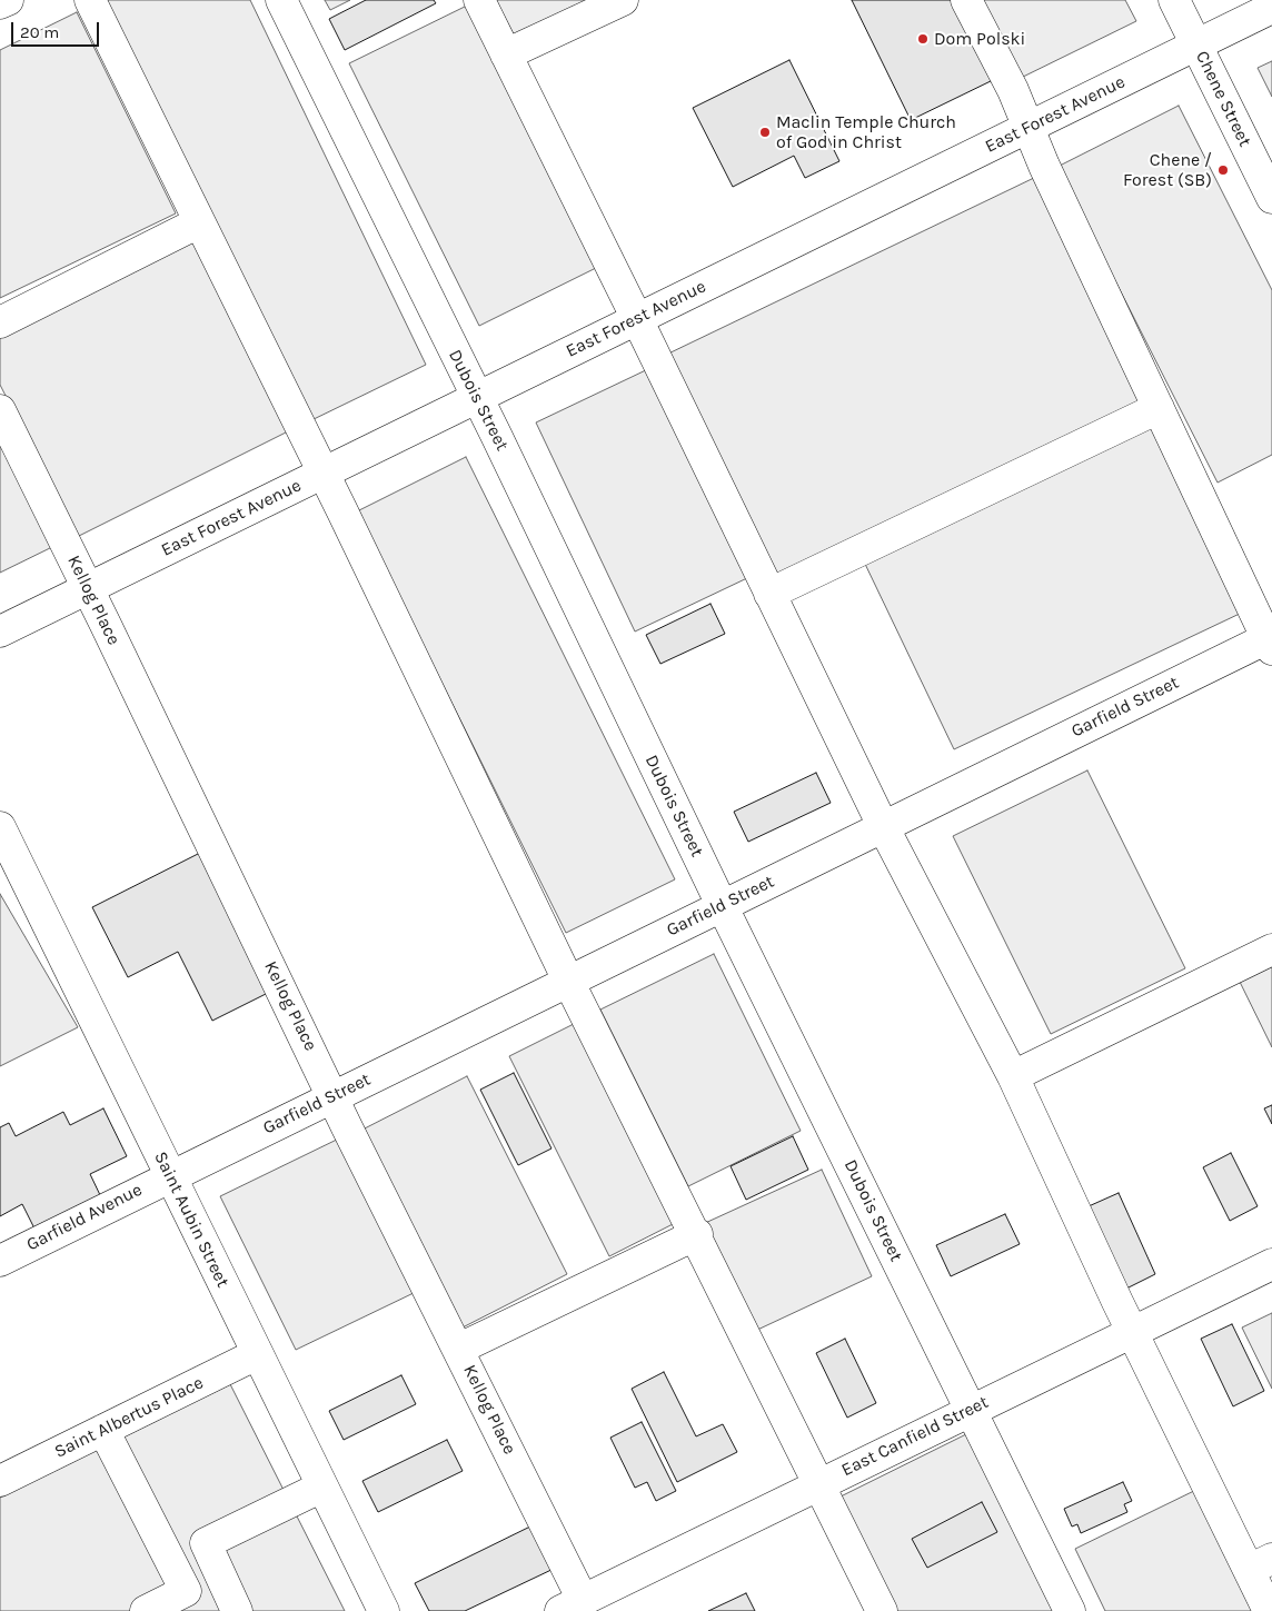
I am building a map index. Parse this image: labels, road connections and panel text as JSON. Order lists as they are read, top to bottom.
{
  "streets": {
    "street": [
      "Chene Street",
      "East Forest Avenue",
      "Dubois Street",
      "Kellog Place",
      "Garfield Street",
      "Garfield Avenue",
      "Saint Aubin Street",
      "Saint Albertus Place",
      "East Canfield Street"
    ]
  },
  "crossings": [
    ["Chene Street", "East Forest Avenue"],
    ["East Forest Avenue", "Dubois Street"],
    ["East Forest Avenue", "Kellog Place"],
    ["Dubois Street", "Garfield Street"],
    ["Dubois Street", "East Canfield Street"],
    ["Kellog Place", "Garfield Street"],
    ["Kellog Place", "East Canfield Street"],
    ["Garfield Street", "Garfield Avenue"],
    ["Garfield Street", "Saint Aubin Street"],
    ["Garfield Avenue", "Saint Aubin Street"],
    ["Saint Aubin Street", "Saint Albertus Place"]
  ],
  "places": ["Dom Polski", "Maclin Temple Church of God in Christ", "Chene / Forest (SB)"],
  "scale_bar": "20 m"
}
